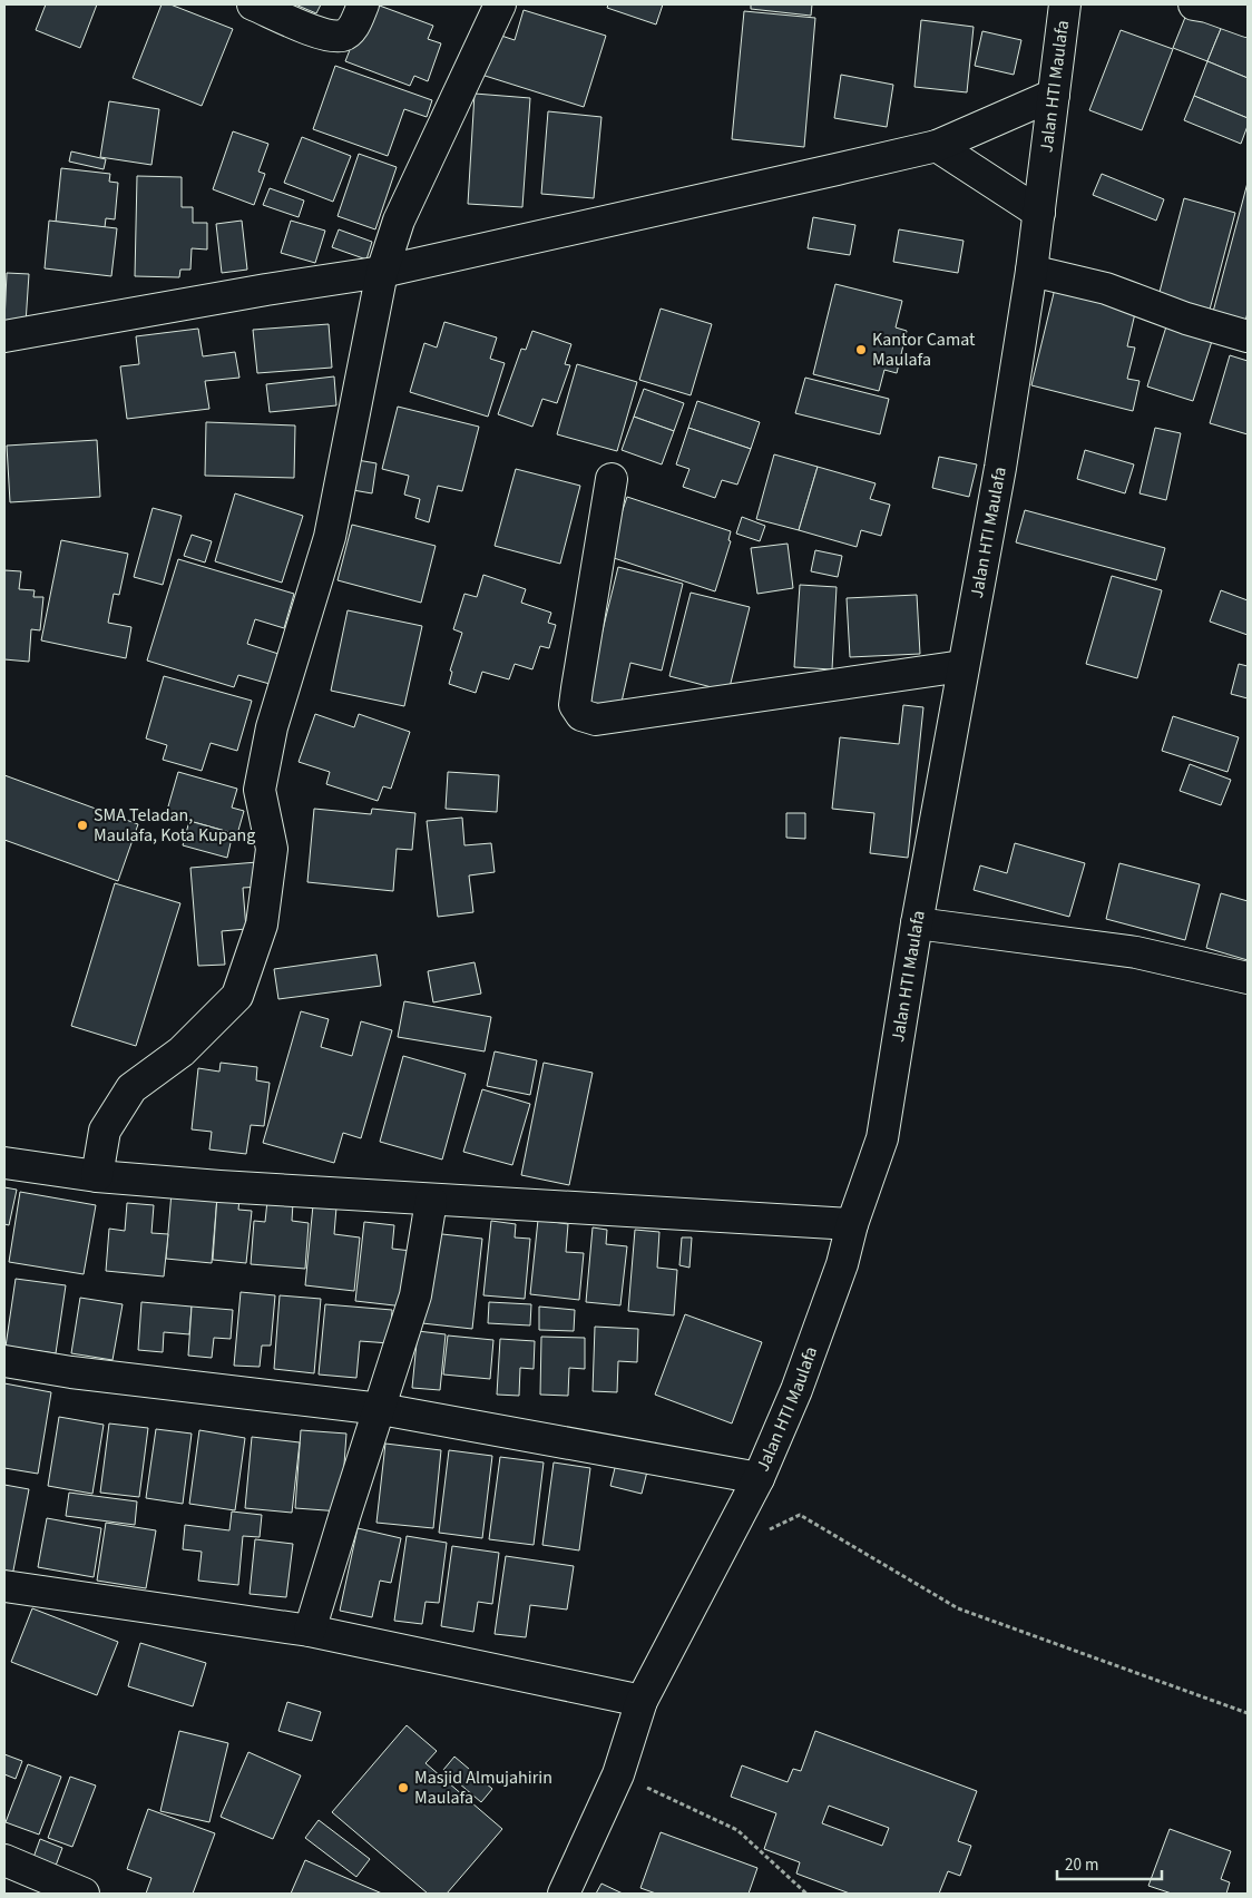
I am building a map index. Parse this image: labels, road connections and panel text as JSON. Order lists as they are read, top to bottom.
{
  "streets": {
    "street": ["Jalan HTI Maulafa"]
  },
  "places": ["Kantor Camat Maulafa", "SMA Teladan, Maulafa, Kota Kupang", "Masjid Almujahirin Maulafa"],
  "scale_bar": "20 m"
}
